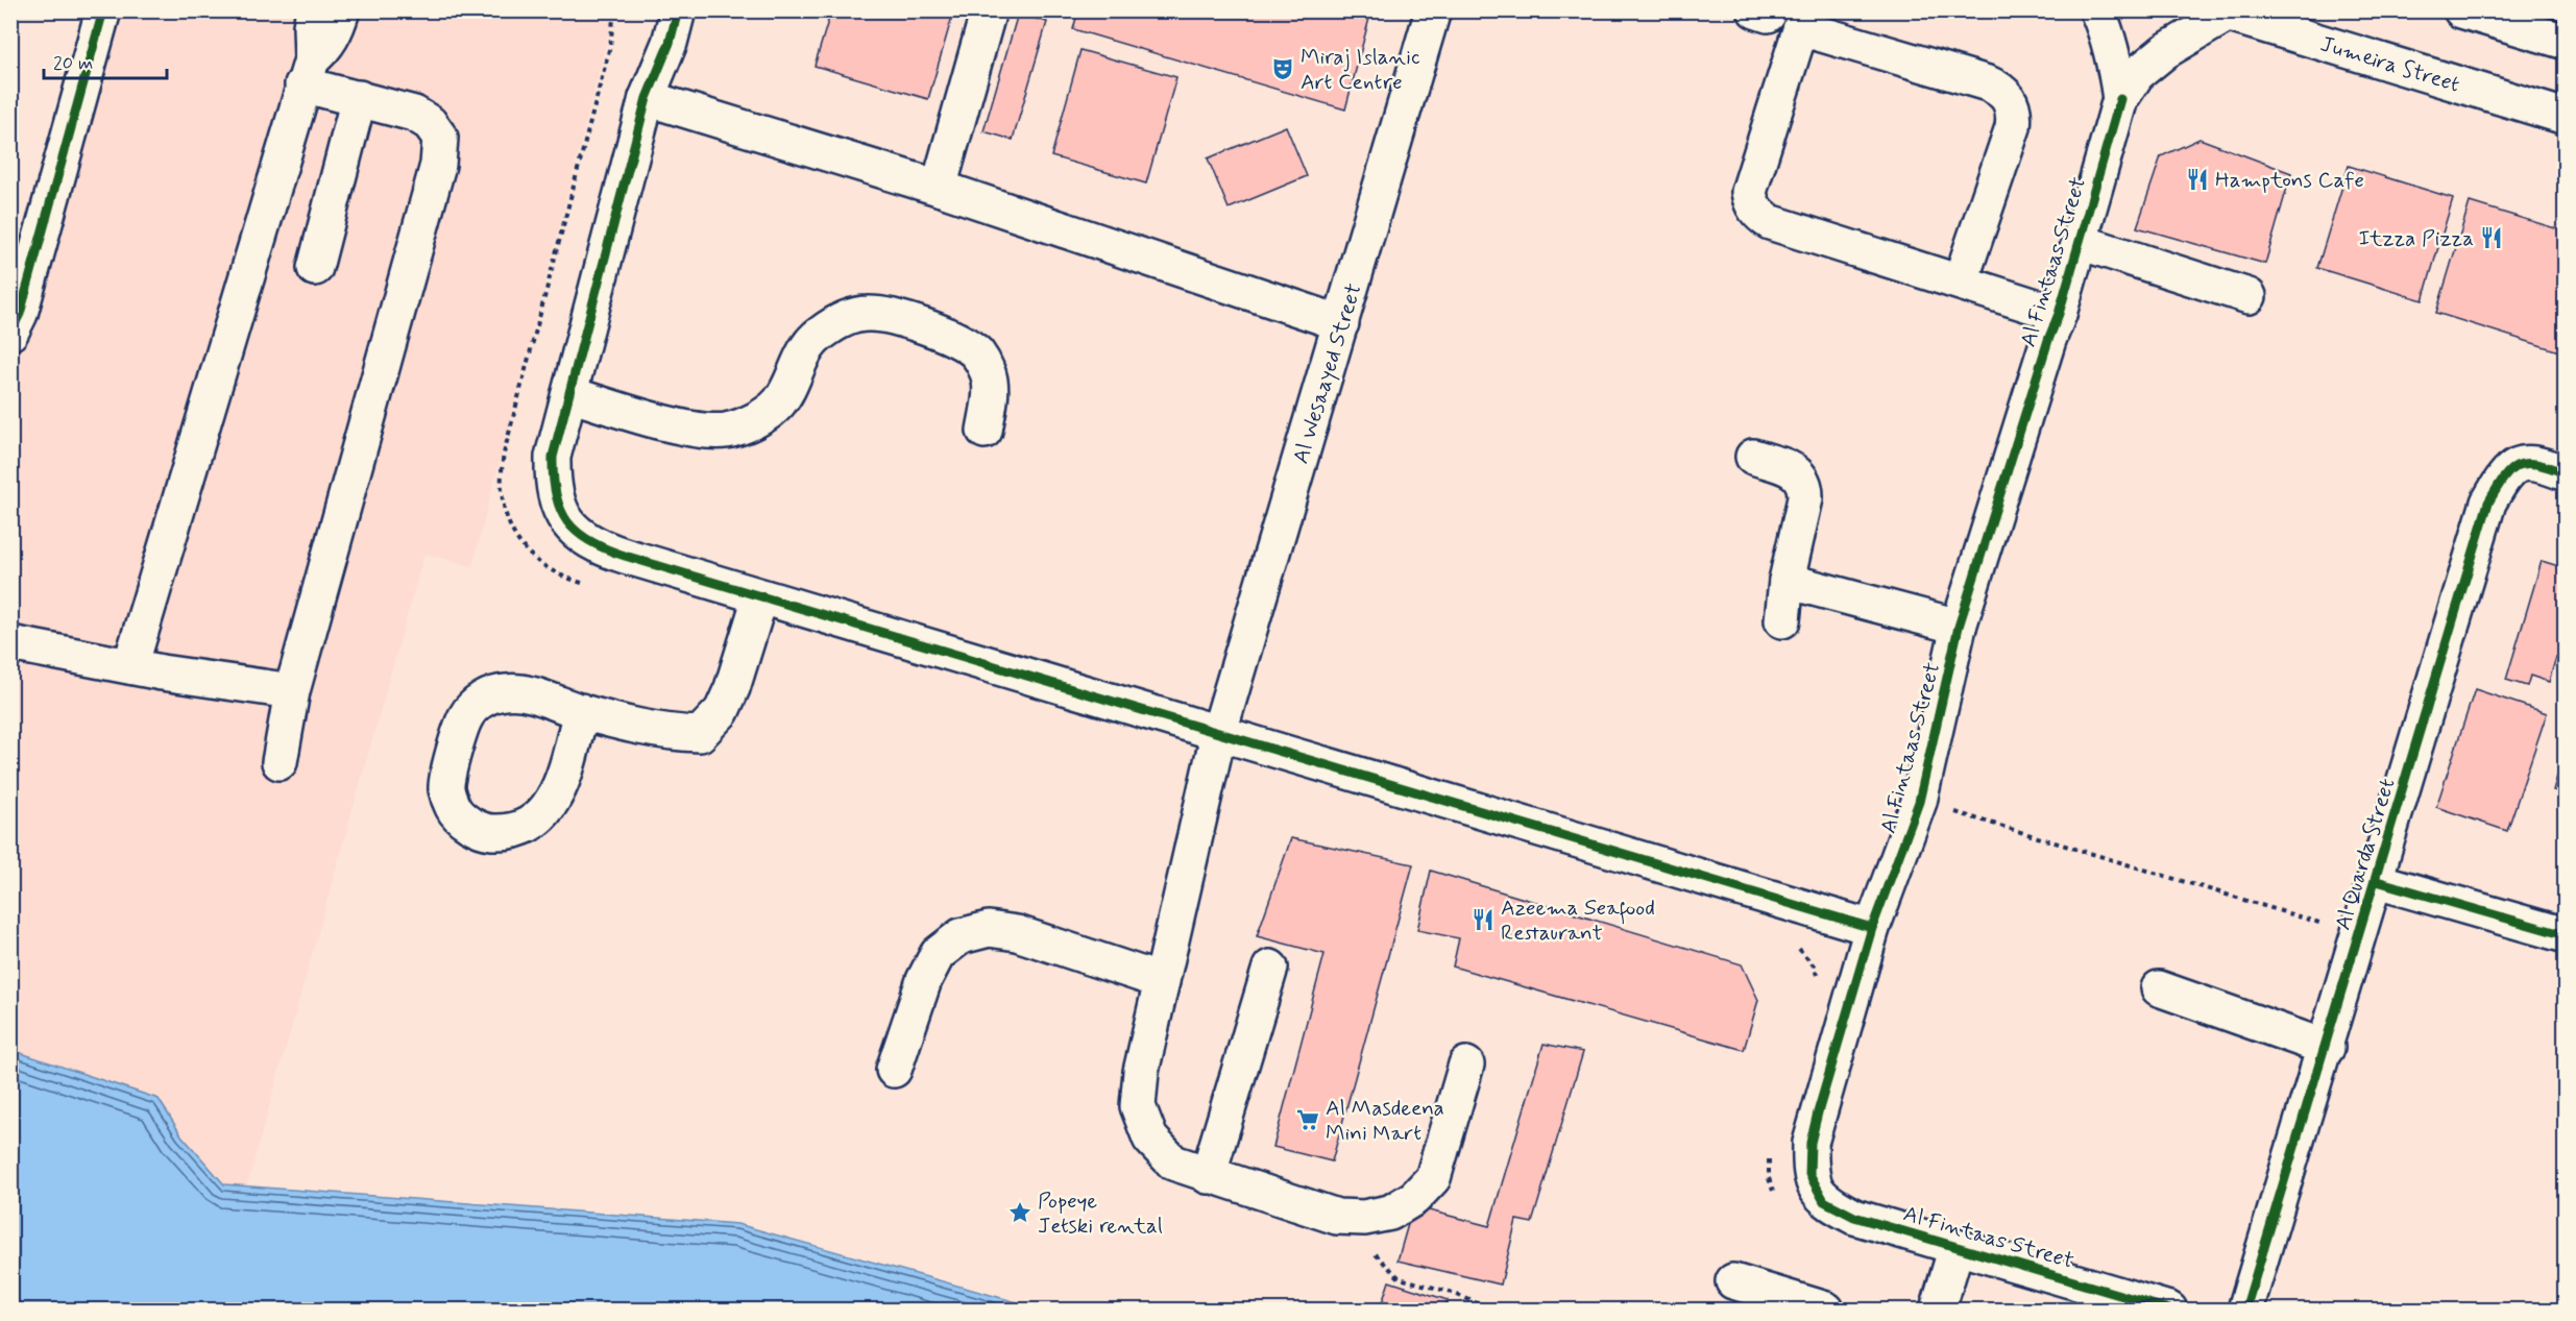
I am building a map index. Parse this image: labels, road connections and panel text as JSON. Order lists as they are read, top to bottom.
{
  "streets": {
    "street": [
      "Jumeira Street",
      "Al Fintaas Street",
      "Al Wesaayed Street",
      "Al Quarda Street"
    ]
  },
  "crossings": [
    ["Jumeira Street", "Al Fintaas Street"]
  ],
  "places": {
    "theatre": ["Miraj Islanic Art Centre"],
    "restaurant": ["Hamptons Cafe", "Itzza Pizza", "Azeema Seafood Restaurant"],
    "supermarket": ["Al Masdeena Mini Mart"],
    "place": ["Popeye Jetski rental"]
  },
  "scale_bar": "20 m"
}
